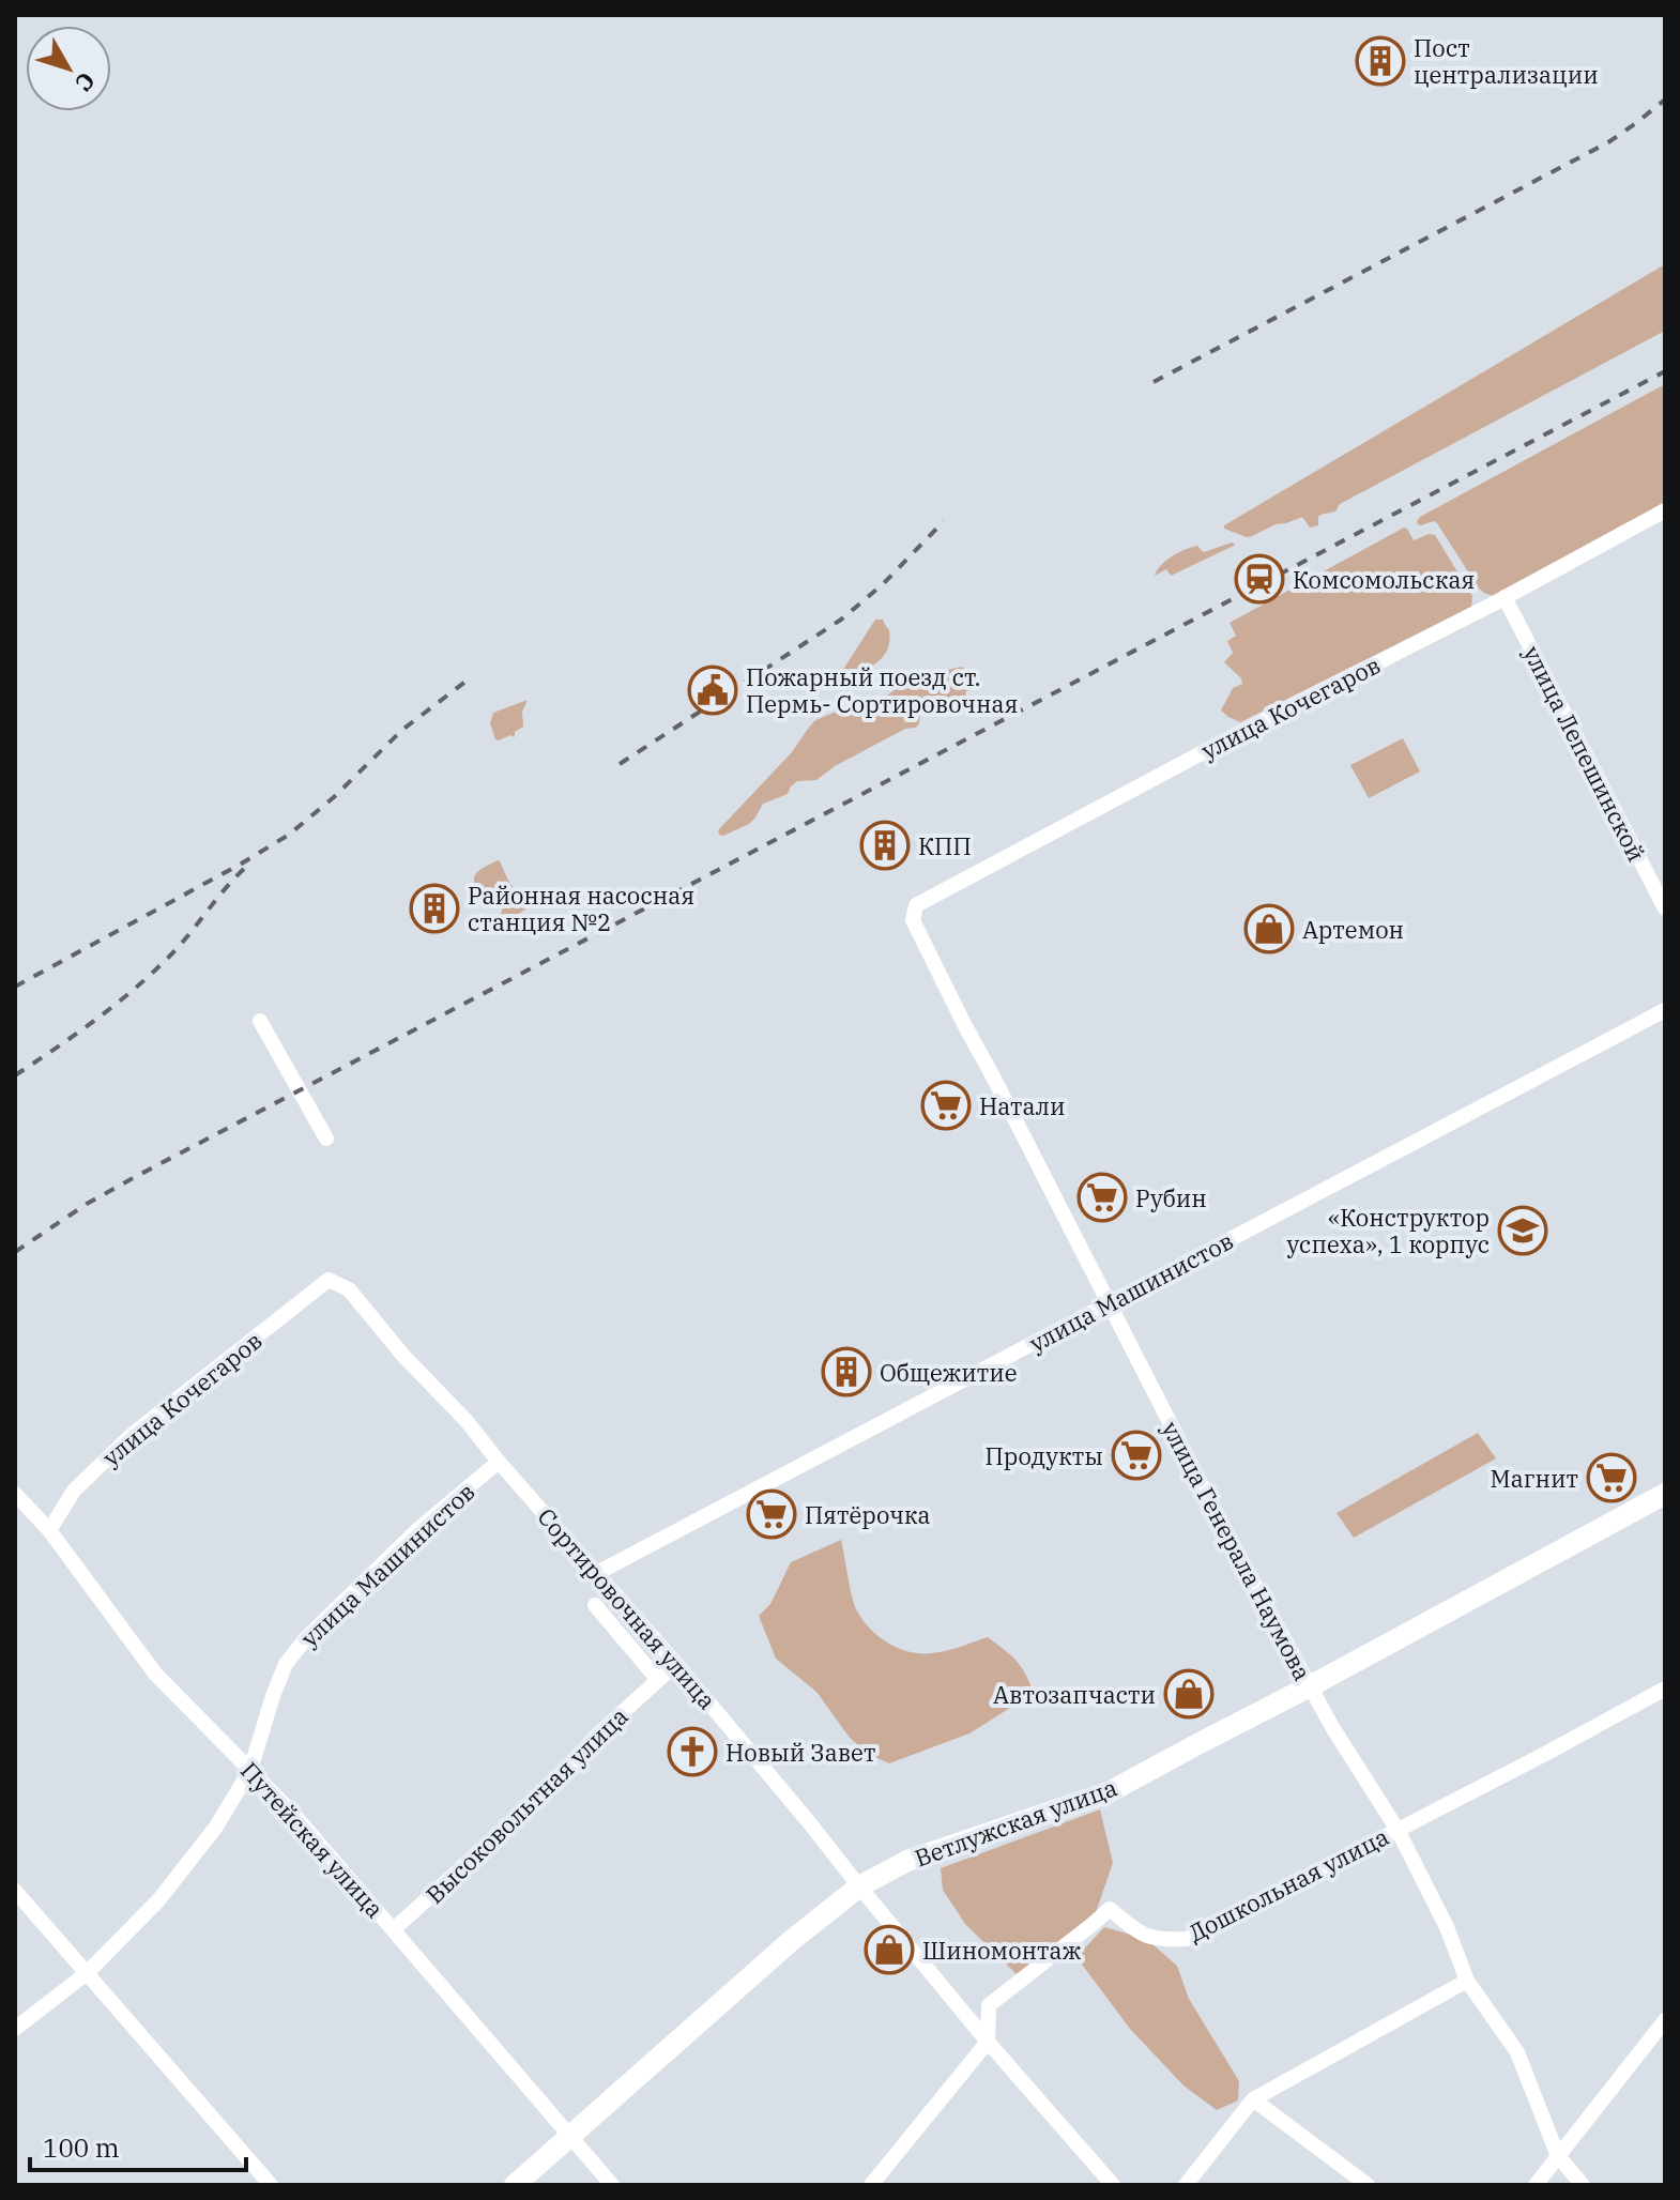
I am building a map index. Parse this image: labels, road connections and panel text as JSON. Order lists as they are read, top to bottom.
{
  "streets": {
    "main road": ["Ветлужская улица"],
    "street": [
      "улица Кочегаров",
      "улица Лепешинской",
      "улица Машинистов",
      "улица Генерала Наумова",
      "Сортировочная улица",
      "Высоковольтная улица",
      "Путейская улица",
      "Дошкольная улица"
    ]
  },
  "crossings": [
    ["улица Кочегаров", "улица Лепешинской"],
    ["улица Кочегаров", "улица Генерала Наумова"],
    ["улица Кочегаров", "Сортировочная улица"],
    ["улица Кочегаров", "Путейская улица"],
    ["улица Машинистов", "улица Генерала Наумова"],
    ["улица Машинистов", "Сортировочная улица"],
    ["улица Машинистов", "Путейская улица"],
    ["улица Генерала Наумова", "Ветлужская улица"],
    ["улица Генерала Наумова", "Дошкольная улица"],
    ["Сортировочная улица", "Высоковольтная улица"],
    ["Сортировочная улица", "Ветлужская улица"],
    ["Сортировочная улица", "Дошкольная улица"],
    ["Высоковольтная улица", "Путейская улица"],
    ["Ветлужская улица", "Путейская улица"]
  ],
  "places": {
    "building": [
      "Пост централизации",
      "КПП",
      "Районная насосная станция №2",
      "Общежитие"
    ],
    "station": ["Комсомольская"],
    "public building": ["Пожарный поезд ст. Пермь- Сортировочная"],
    "shop": ["Артемон", "Автозапчасти", "Шиномонтаж"],
    "supermarket": [
      "Натали",
      "Рубин",
      "Продукты",
      "Магнит",
      "Пятёрочка"
    ],
    "school or university": ["«Конструктор успеха», 1 корпус"],
    "church": ["Новый Завет"]
  },
  "scale_bar": "100 m",
  "north": "bottom right"
}
